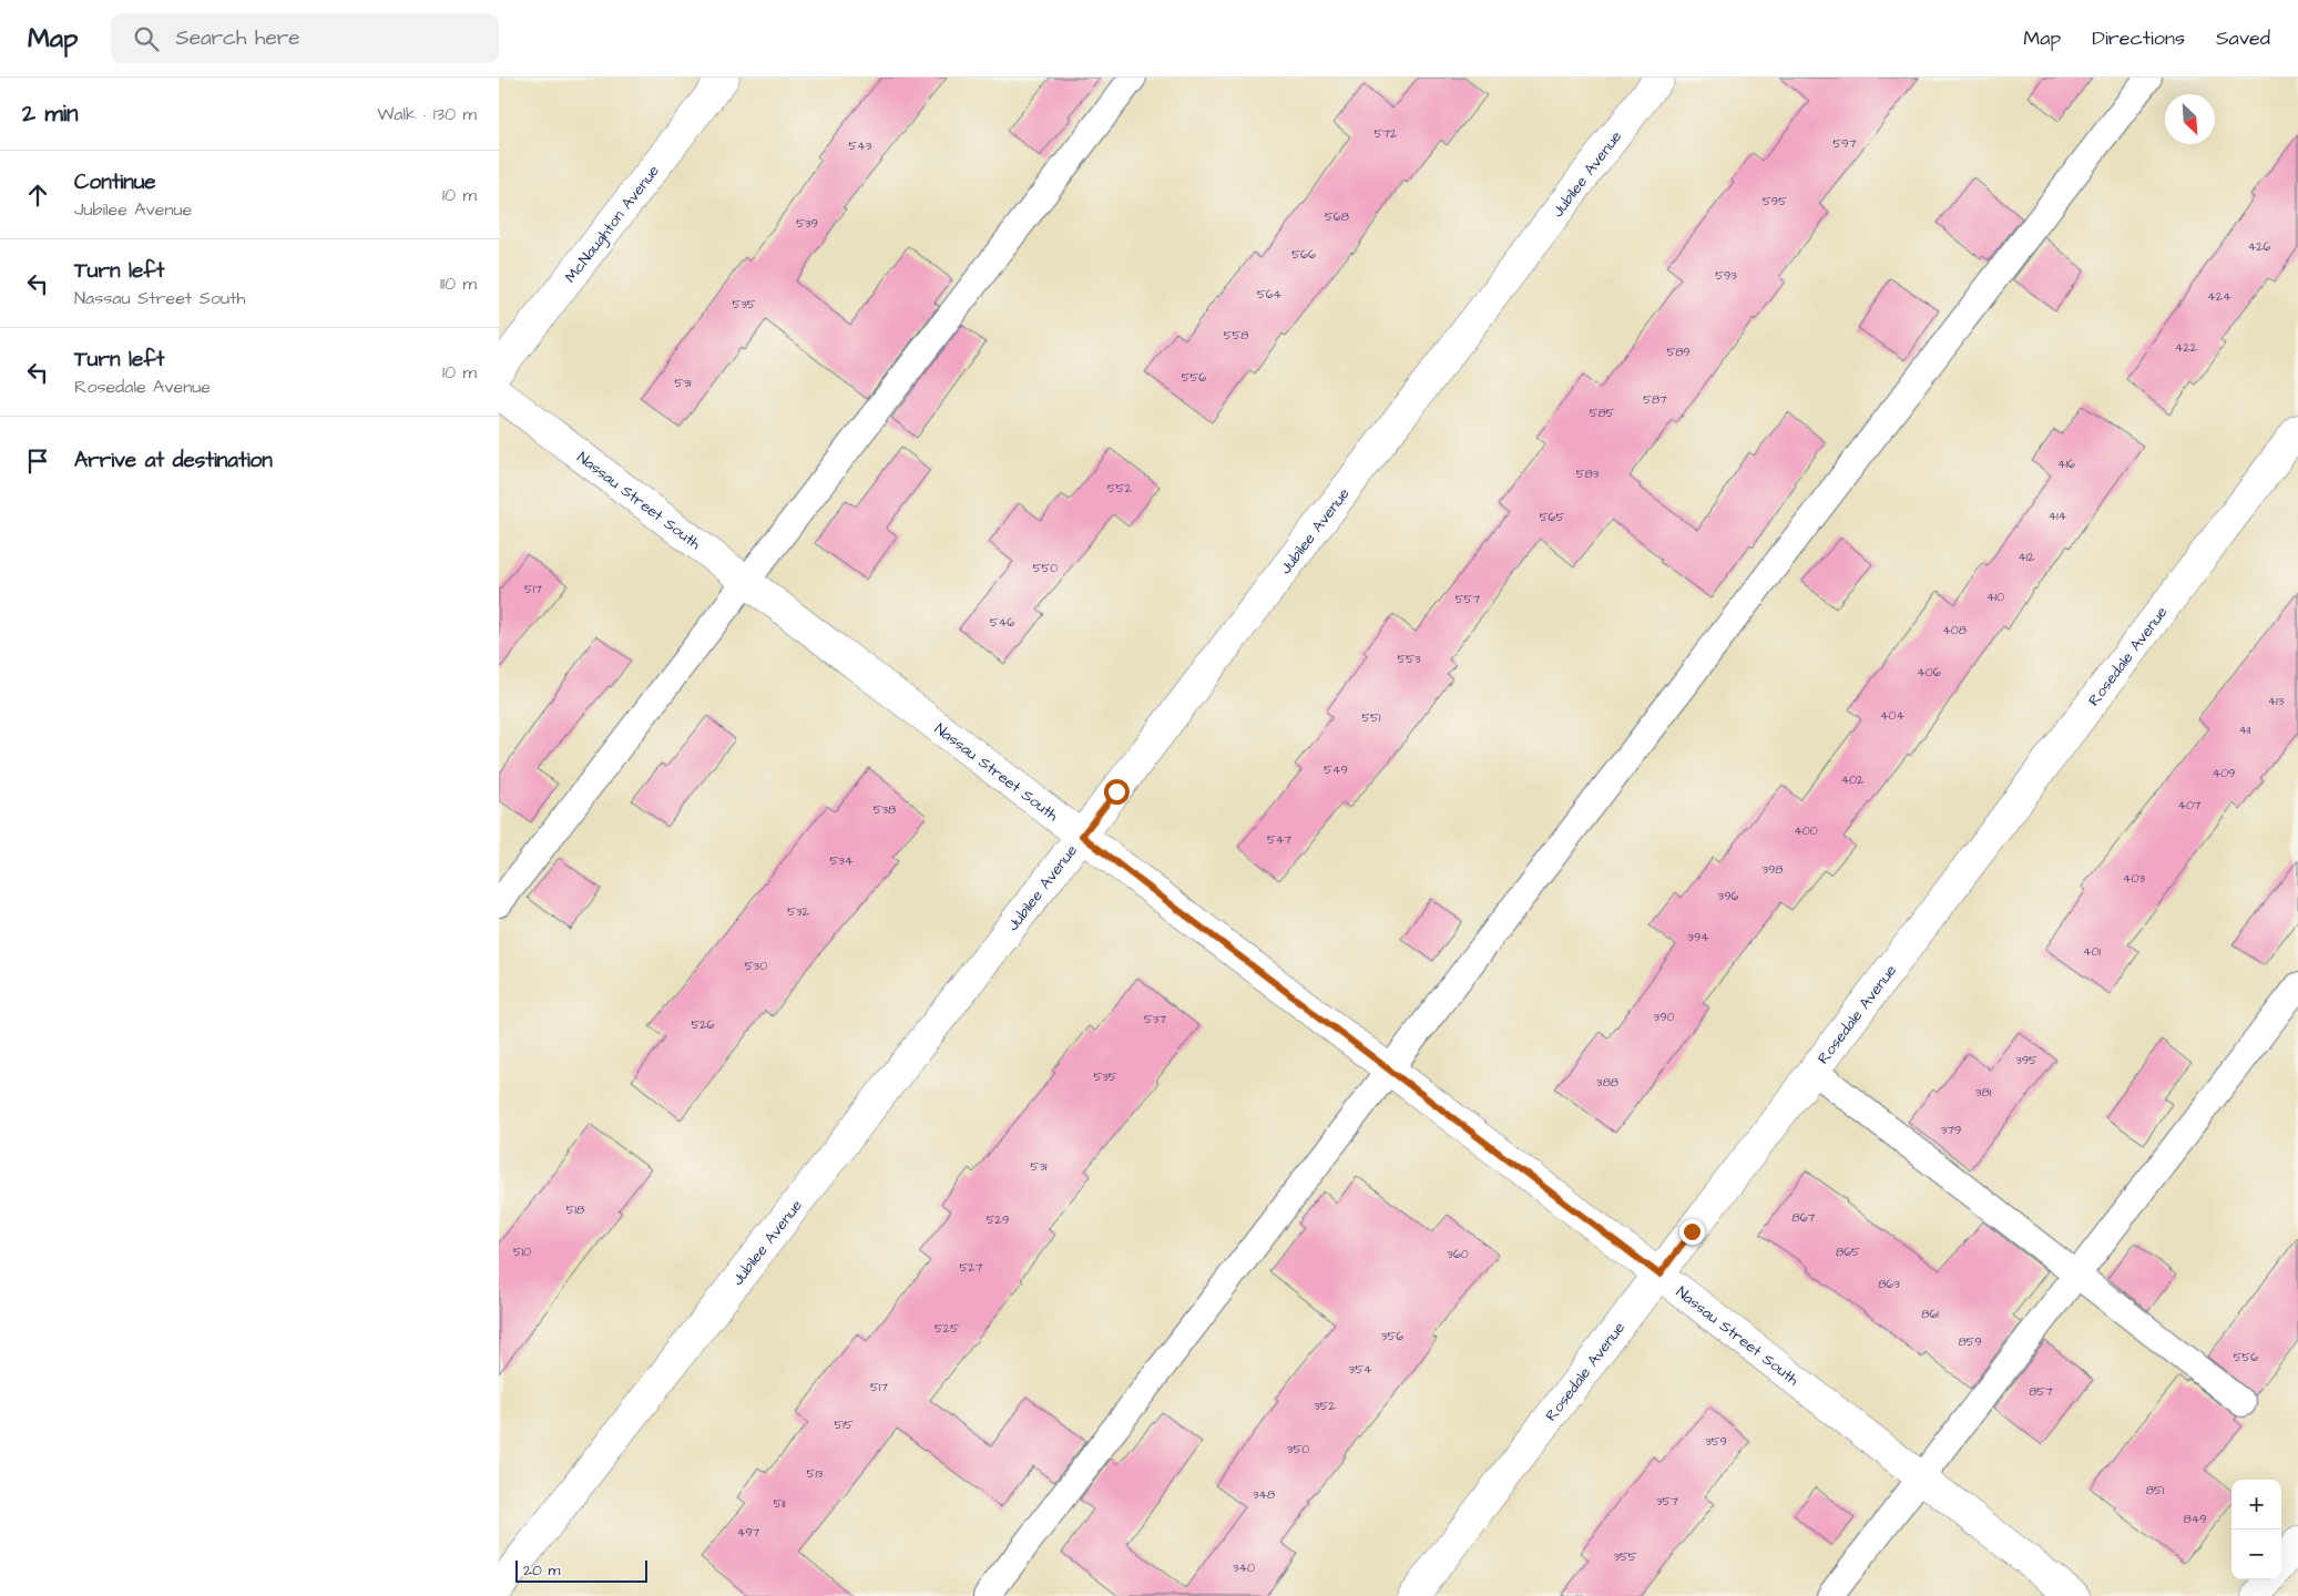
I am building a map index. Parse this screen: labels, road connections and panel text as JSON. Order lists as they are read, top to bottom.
{
  "streets": {
    "street": [
      "Jubilee Avenue",
      "McNaughton Avenue",
      "Nassau Street South",
      "Rosedale Avenue"
    ]
  },
  "crossings": [
    ["Jubilee Avenue", "Nassau Street South"],
    ["Nassau Street South", "Rosedale Avenue"]
  ],
  "house_numbers": [
    "572",
    "597",
    "543",
    "595",
    "568",
    "539",
    "426",
    "566",
    "593",
    "564",
    "424",
    "535",
    "558",
    "422",
    "589",
    "556",
    "531",
    "587",
    "585",
    "416",
    "583",
    "552",
    "414",
    "565",
    "412",
    "550",
    "517",
    "410",
    "557",
    "546",
    "408",
    "553",
    "406",
    "413",
    "404",
    "551",
    "411",
    "549",
    "409",
    "402",
    "407",
    "538",
    "400",
    "547",
    "534",
    "398",
    "403",
    "396",
    "532",
    "394",
    "401",
    "530",
    "390",
    "537",
    "526",
    "395",
    "535",
    "388",
    "381",
    "379",
    "531",
    "518",
    "867",
    "529",
    "510",
    "865",
    "360",
    "527",
    "863",
    "861",
    "525",
    "356",
    "859",
    "556",
    "354",
    "517",
    "857",
    "352",
    "515",
    "359",
    "350",
    "513",
    "851",
    "348",
    "357",
    "511",
    "849",
    "497",
    "355",
    "340"
  ],
  "scale_bar": "20 m",
  "north": "bottom right",
  "page": {
    "header": "Map",
    "search": "Search here",
    "nav": ["Map", "Directions", "Saved"],
    "heading": ["2 min", "Walk · 130 m"],
    "list": [
      ["Continue", "Jubilee Avenue", "10 m"],
      ["Turn left", "Nassau Street South", "110 m"],
      ["Turn left", "Rosedale Avenue", "10 m"],
      "Arrive at destination"
    ],
    "map_buttons": ["+", "−"],
    "scale": "20 m"
  }
}
